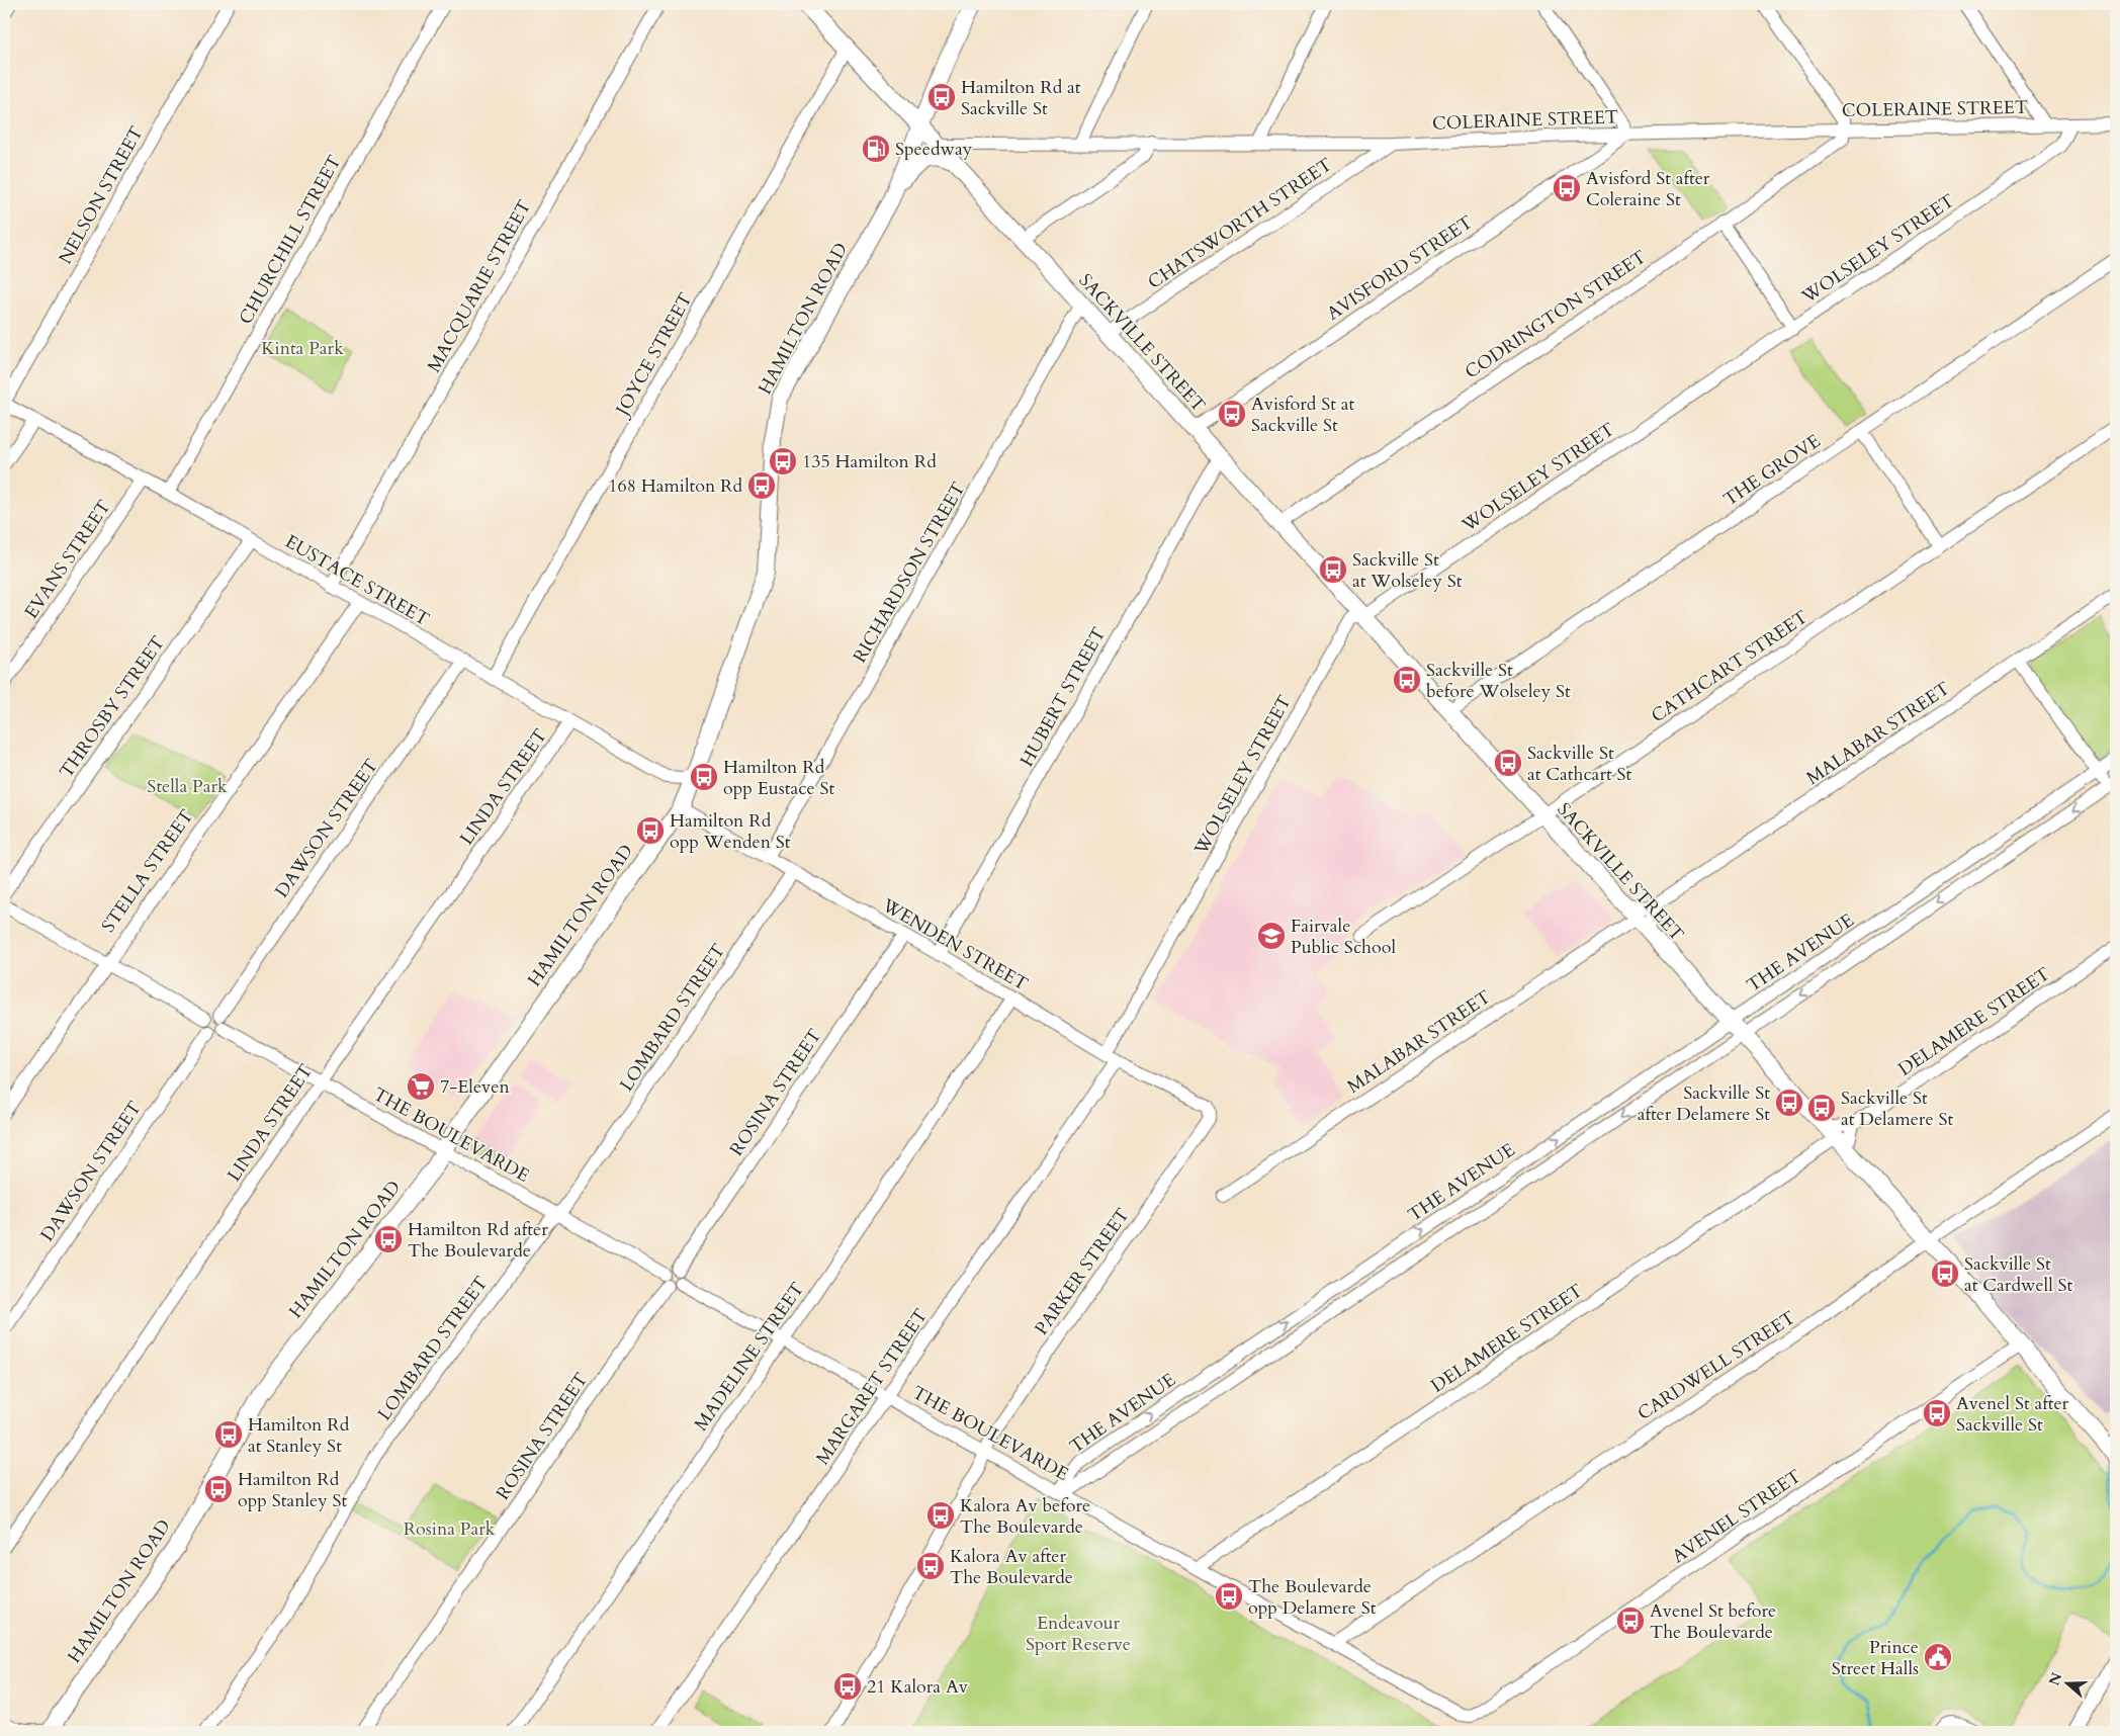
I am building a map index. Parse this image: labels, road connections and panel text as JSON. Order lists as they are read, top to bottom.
{
  "streets": {
    "main road": ["HAMILTON ROAD", "SACKVILLE STREET"],
    "street": [
      "COLERAINE STREET",
      "NELSON STREET",
      "CHATSWORTH STREET",
      "CHURCHILL STREET",
      "WOLSELEY STREET",
      "AVISFORD STREET",
      "MACQUARIE STREET",
      "CODRINGTON STREET",
      "JOYCE STREET",
      "THE GROVE",
      "EVANS STREET",
      "RICHARDSON STREET",
      "EUSTACE STREET",
      "CATHCART STREET",
      "HUBERT STREET",
      "THROSBY STREET",
      "MALABAR STREET",
      "LINDA STREET",
      "DAWSON STREET",
      "STELLA STREET",
      "WENDEN STREET",
      "THE AVENUE",
      "LOMBARD STREET",
      "DELAMERE STREET",
      "ROSINA STREET",
      "THE BOULEVARDE",
      "PARKER STREET",
      "MADELINE STREET",
      "CARDWELL STREET",
      "MARGARET STREET",
      "AVENEL STREET"
    ]
  },
  "crossings": [
    ["COLERAINE STREET", "CHATSWORTH STREET"],
    ["COLERAINE STREET", "WOLSELEY STREET"],
    ["COLERAINE STREET", "AVISFORD STREET"],
    ["COLERAINE STREET", "CODRINGTON STREET"],
    ["COLERAINE STREET", "SACKVILLE STREET"],
    ["NELSON STREET", "EUSTACE STREET"],
    ["CHATSWORTH STREET", "SACKVILLE STREET"],
    ["CHURCHILL STREET", "EUSTACE STREET"],
    ["WOLSELEY STREET", "SACKVILLE STREET"],
    ["WOLSELEY STREET", "WENDEN STREET"],
    ["WOLSELEY STREET", "MARGARET STREET"],
    ["AVISFORD STREET", "SACKVILLE STREET"],
    ["MACQUARIE STREET", "EUSTACE STREET"],
    ["CODRINGTON STREET", "SACKVILLE STREET"],
    ["HAMILTON ROAD", "SACKVILLE STREET"],
    ["HAMILTON ROAD", "WENDEN STREET"],
    ["HAMILTON ROAD", "THE BOULEVARDE"],
    ["SACKVILLE STREET", "JOYCE STREET"],
    ["SACKVILLE STREET", "THE GROVE"],
    ["SACKVILLE STREET", "RICHARDSON STREET"],
    ["SACKVILLE STREET", "CATHCART STREET"],
    ["SACKVILLE STREET", "HUBERT STREET"],
    ["SACKVILLE STREET", "MALABAR STREET"],
    ["SACKVILLE STREET", "THE AVENUE"],
    ["SACKVILLE STREET", "DELAMERE STREET"],
    ["SACKVILLE STREET", "CARDWELL STREET"],
    ["SACKVILLE STREET", "AVENEL STREET"],
    ["JOYCE STREET", "EUSTACE STREET"],
    ["EVANS STREET", "EUSTACE STREET"],
    ["RICHARDSON STREET", "WENDEN STREET"],
    ["EUSTACE STREET", "THROSBY STREET"],
    ["EUSTACE STREET", "LINDA STREET"],
    ["EUSTACE STREET", "DAWSON STREET"],
    ["EUSTACE STREET", "STELLA STREET"],
    ["HUBERT STREET", "WENDEN STREET"],
    ["LINDA STREET", "THE BOULEVARDE"],
    ["DAWSON STREET", "THE BOULEVARDE"],
    ["WENDEN STREET", "LOMBARD STREET"],
    ["WENDEN STREET", "ROSINA STREET"],
    ["WENDEN STREET", "PARKER STREET"],
    ["WENDEN STREET", "MADELINE STREET"],
    ["WENDEN STREET", "MARGARET STREET"],
    ["THE AVENUE", "THE BOULEVARDE"],
    ["LOMBARD STREET", "THE BOULEVARDE"],
    ["DELAMERE STREET", "THE BOULEVARDE"],
    ["ROSINA STREET", "THE BOULEVARDE"],
    ["THE BOULEVARDE", "PARKER STREET"],
    ["THE BOULEVARDE", "MADELINE STREET"],
    ["THE BOULEVARDE", "CARDWELL STREET"],
    ["THE BOULEVARDE", "MARGARET STREET"],
    ["THE BOULEVARDE", "AVENEL STREET"]
  ],
  "parks": [
    "Kinta Park",
    "Stella Park",
    "Rosina Park",
    "Endeavour Sport Reserve"
  ],
  "places": {
    "bus stop": [
      "Hamilton Rd at Sackville St",
      "Avisford St after Coleraine St",
      "Avisford St at Sackville St",
      "135 Hamilton Rd",
      "168 Hamilton Rd",
      "Sackville St at Wolseley St",
      "Sackville St before Wolseley St",
      "Sackville St at Cathcart St",
      "Hamilton Rd opp Eustace St",
      "Hamilton Rd opp Wenden St",
      "Sackville St after Delamere St",
      "Sackville St at Delamere St",
      "Hamilton Rd after The Boulevarde",
      "Sackville St at Cardwell St",
      "Avenel St after Sackville St",
      "Hamilton Rd at Stanley St",
      "Hamilton Rd opp Stanley St",
      "Kalora Av before The Boulevarde",
      "Kalora Av after The Boulevarde",
      "The Boulevarde opp Delamere St",
      "Avenel St before The Boulevarde",
      "21 Kalora Av"
    ],
    "fuel station": ["Speedway"],
    "school or university": ["Fairvale Public School"],
    "supermarket": ["7-Eleven"],
    "public building": ["Prince Street Halls"]
  },
  "north": "left"
}
